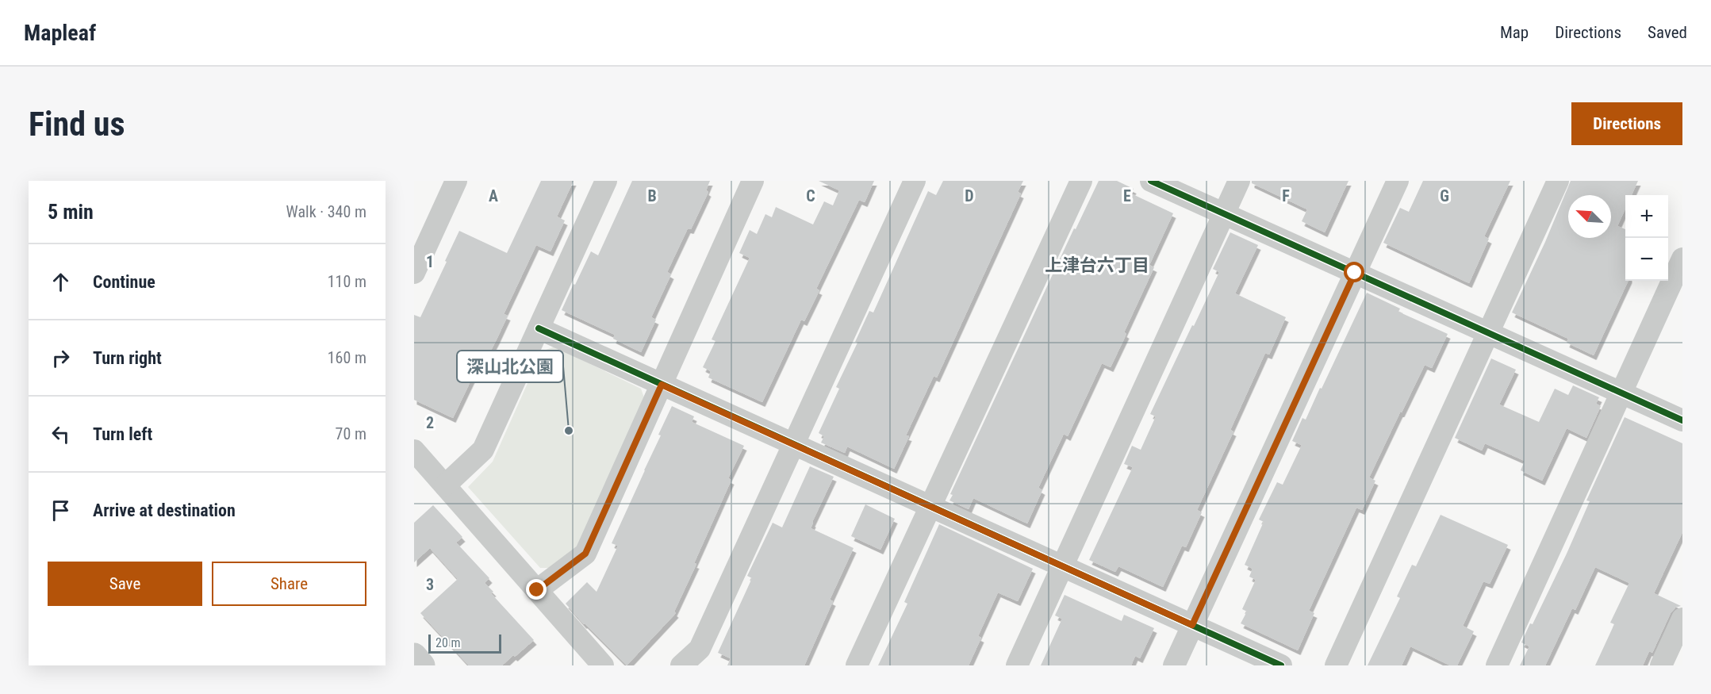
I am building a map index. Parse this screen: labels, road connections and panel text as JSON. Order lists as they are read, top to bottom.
{
  "districts": ["上津台六丁目"],
  "places": ["深山北公園"],
  "scale_bar": "20 m",
  "north": "top left",
  "page": {
    "header": "Mapleaf",
    "nav": ["Map", "Directions", "Saved"],
    "buttons": [
      "Directions",
      ["Save", "Share"]
    ],
    "title": "Find us",
    "heading": ["5 min", "Walk · 340 m"],
    "map_buttons": ["+", "−"],
    "list": [
      ["Continue", "110 m"],
      ["Turn right", "160 m"],
      ["Turn left", "70 m"],
      "Arrive at destination"
    ],
    "scale": "20 m"
  },
  "grid": {
    "columns": [
      "A",
      "B",
      "C",
      "D",
      "E",
      "F",
      "G"
    ],
    "rows": ["1", "2", "3"]
  }
}
